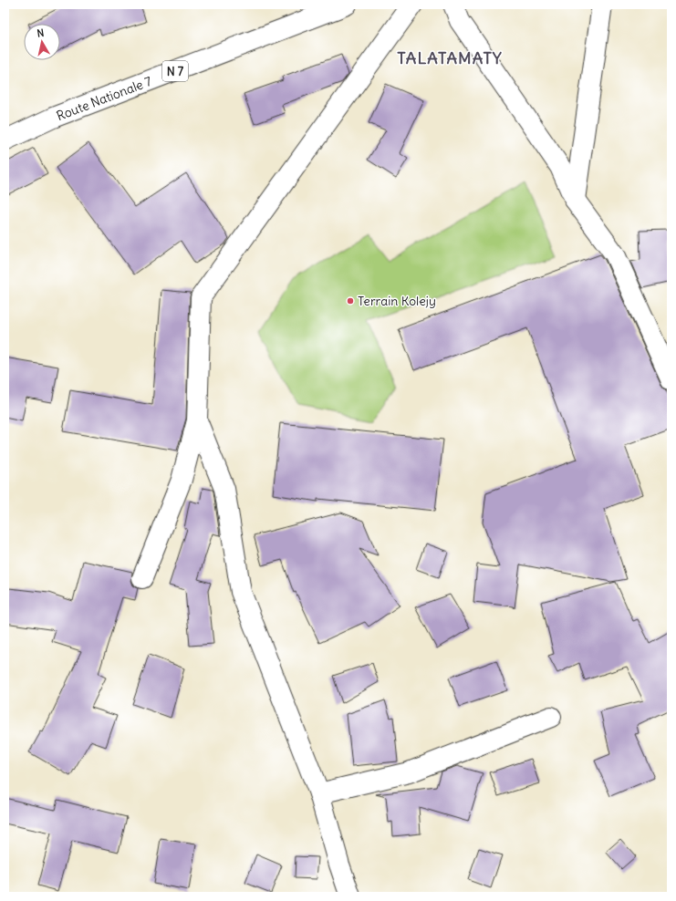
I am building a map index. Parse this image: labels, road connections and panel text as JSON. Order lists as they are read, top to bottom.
{
  "streets": {
    "street": ["N 7", "Route Nationale 7"]
  },
  "districts": ["TALATAMATY"],
  "places": ["Terrain Kolejy"],
  "north": "top"
}
